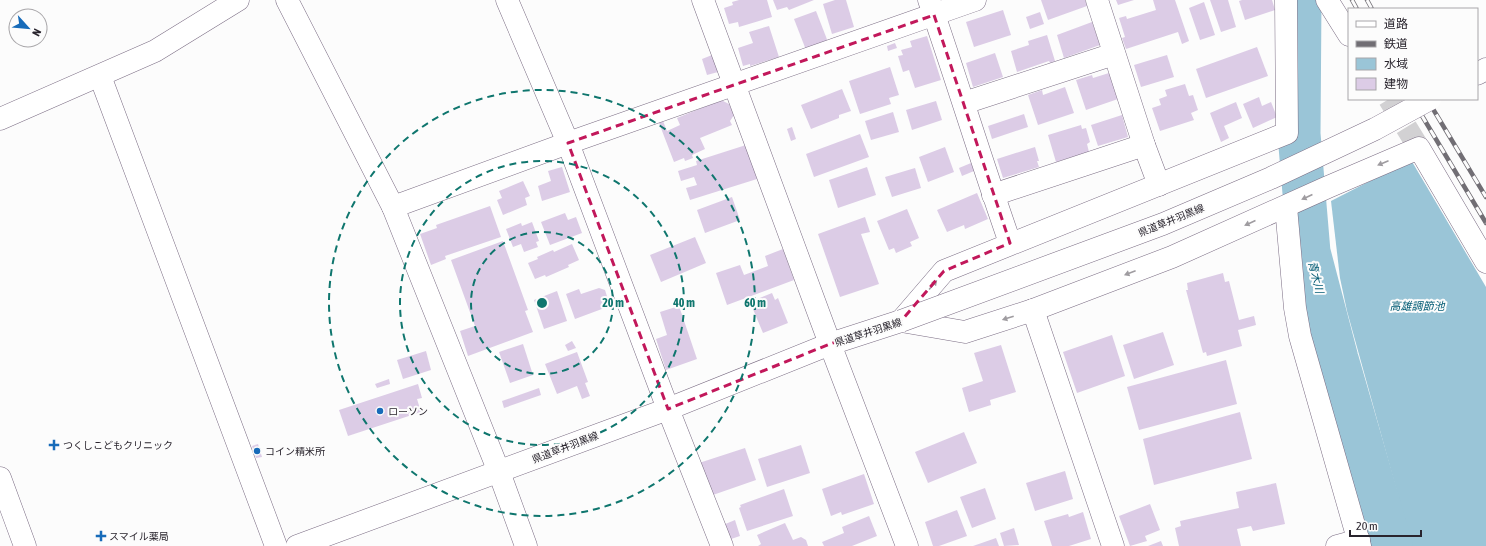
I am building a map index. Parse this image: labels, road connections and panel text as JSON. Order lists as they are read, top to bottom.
{
  "streets": {
    "street": ["県道草井羽黒線"]
  },
  "water": ["青木川", "高雄調節池"],
  "places": {
    "other": ["ローソン", "コイン精米所"],
    "health": ["つくしこどもクリニック", "スマイル薬局"]
  },
  "legend": [
    "道路",
    "鉄道",
    "水域",
    "建物"
  ],
  "scale_bar": "20 m",
  "north": "bottom right",
  "rings": ["20 m", "40 m", "60 m"]
}
